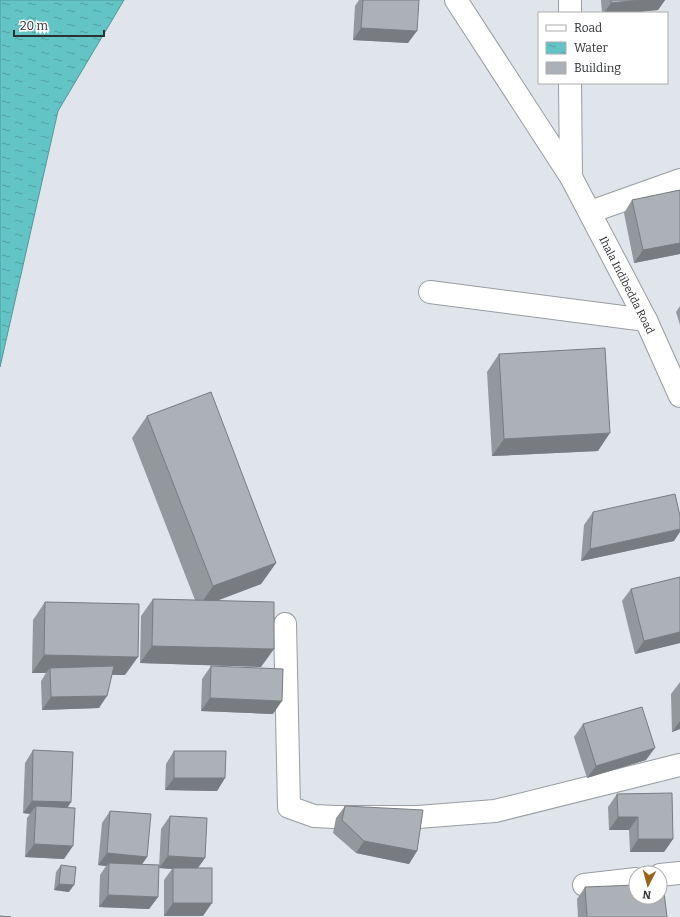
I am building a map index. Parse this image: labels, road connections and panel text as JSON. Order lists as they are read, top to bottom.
{
  "streets": {
    "street": ["Ihala Indibedda Road"]
  },
  "legend": ["Road", "Water", "Building"],
  "scale_bar": "20 m",
  "north": "bottom"
}
